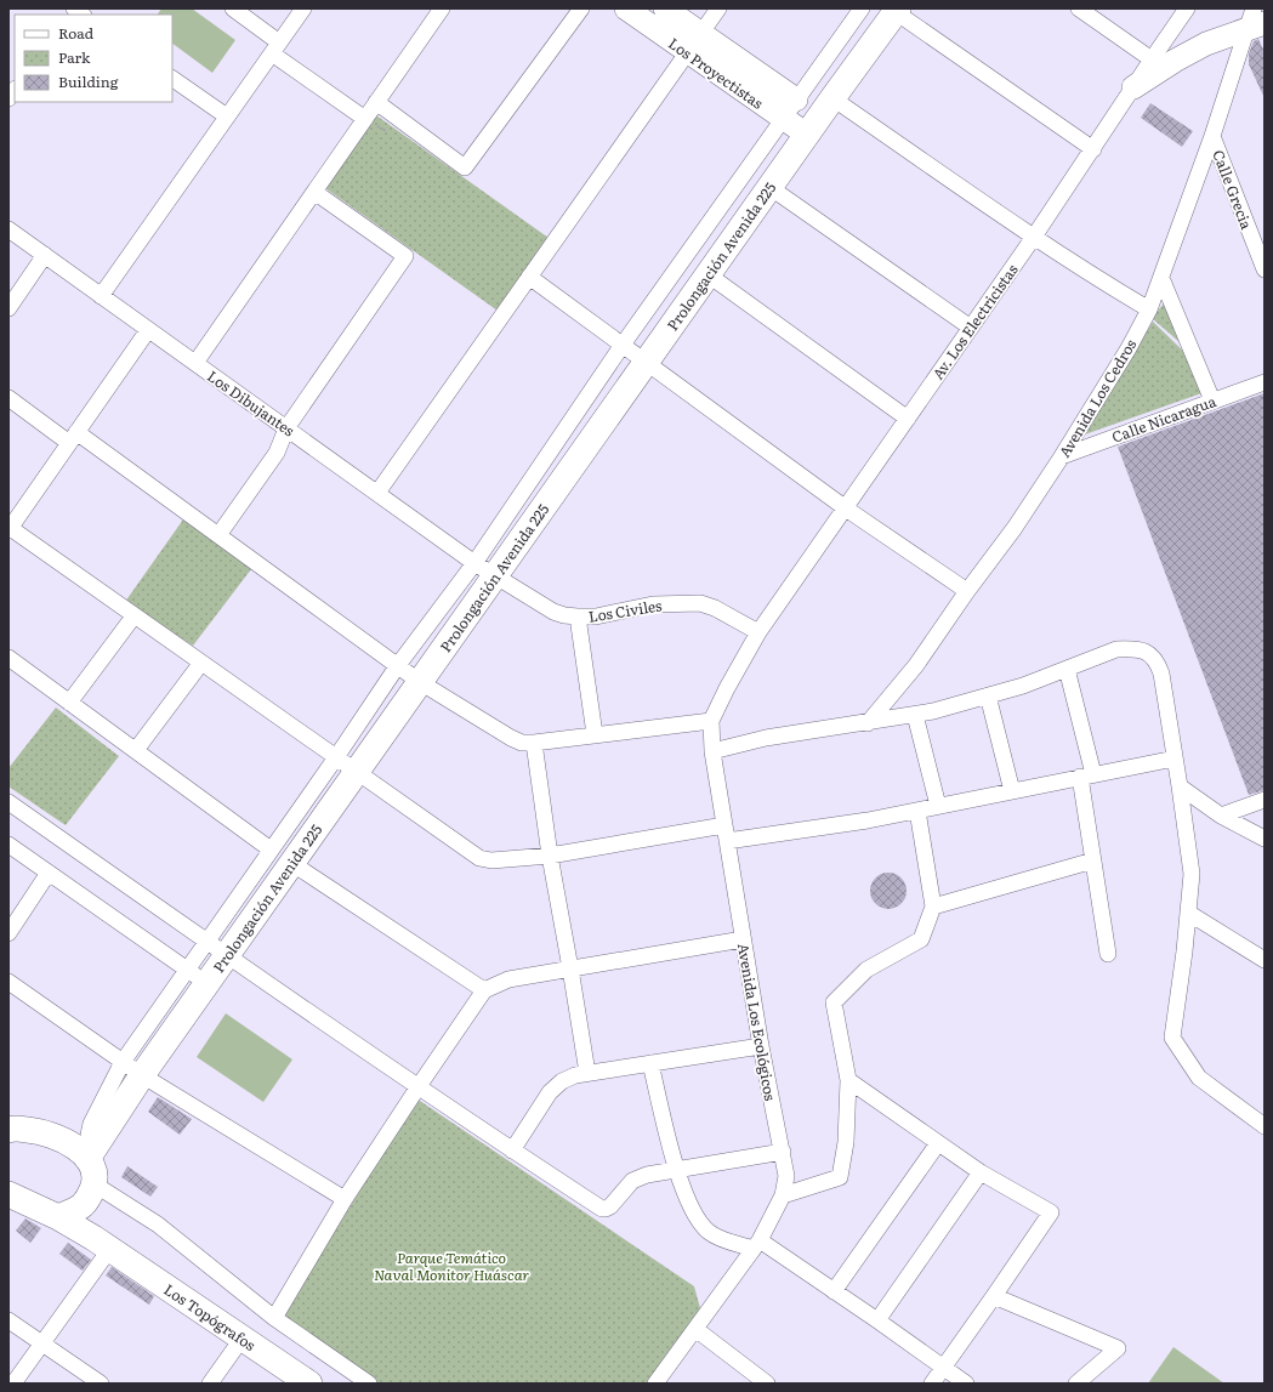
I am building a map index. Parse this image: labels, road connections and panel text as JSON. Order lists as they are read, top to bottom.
{
  "streets": {
    "main road": ["Prolongación Avenida 225", "Los Topógrafos"],
    "street": [
      "Los Proyectistas",
      "Calle Grecia",
      "Av. Los Electricistas",
      "Avenida Los Cedros",
      "Los Dibujantes",
      "Calle Nicaragua",
      "Los Civiles",
      "Avenida Los Ecológicos"
    ]
  },
  "crossings": [
    ["Los Proyectistas", "Prolongación Avenida 225"],
    ["Calle Grecia", "Avenida Los Cedros"],
    ["Prolongación Avenida 225", "Los Dibujantes"],
    ["Prolongación Avenida 225", "Los Civiles"],
    ["Prolongación Avenida 225", "Los Topógrafos"],
    ["Av. Los Electricistas", "Los Civiles"],
    ["Av. Los Electricistas", "Avenida Los Ecológicos"],
    ["Avenida Los Cedros", "Calle Nicaragua"],
    ["Los Dibujantes", "Los Civiles"],
    ["Los Civiles", "Avenida Los Ecológicos"]
  ],
  "parks": ["Parque Temático Naval Monitor Huáscar"],
  "legend": ["Road", "Park", "Building"]
}
